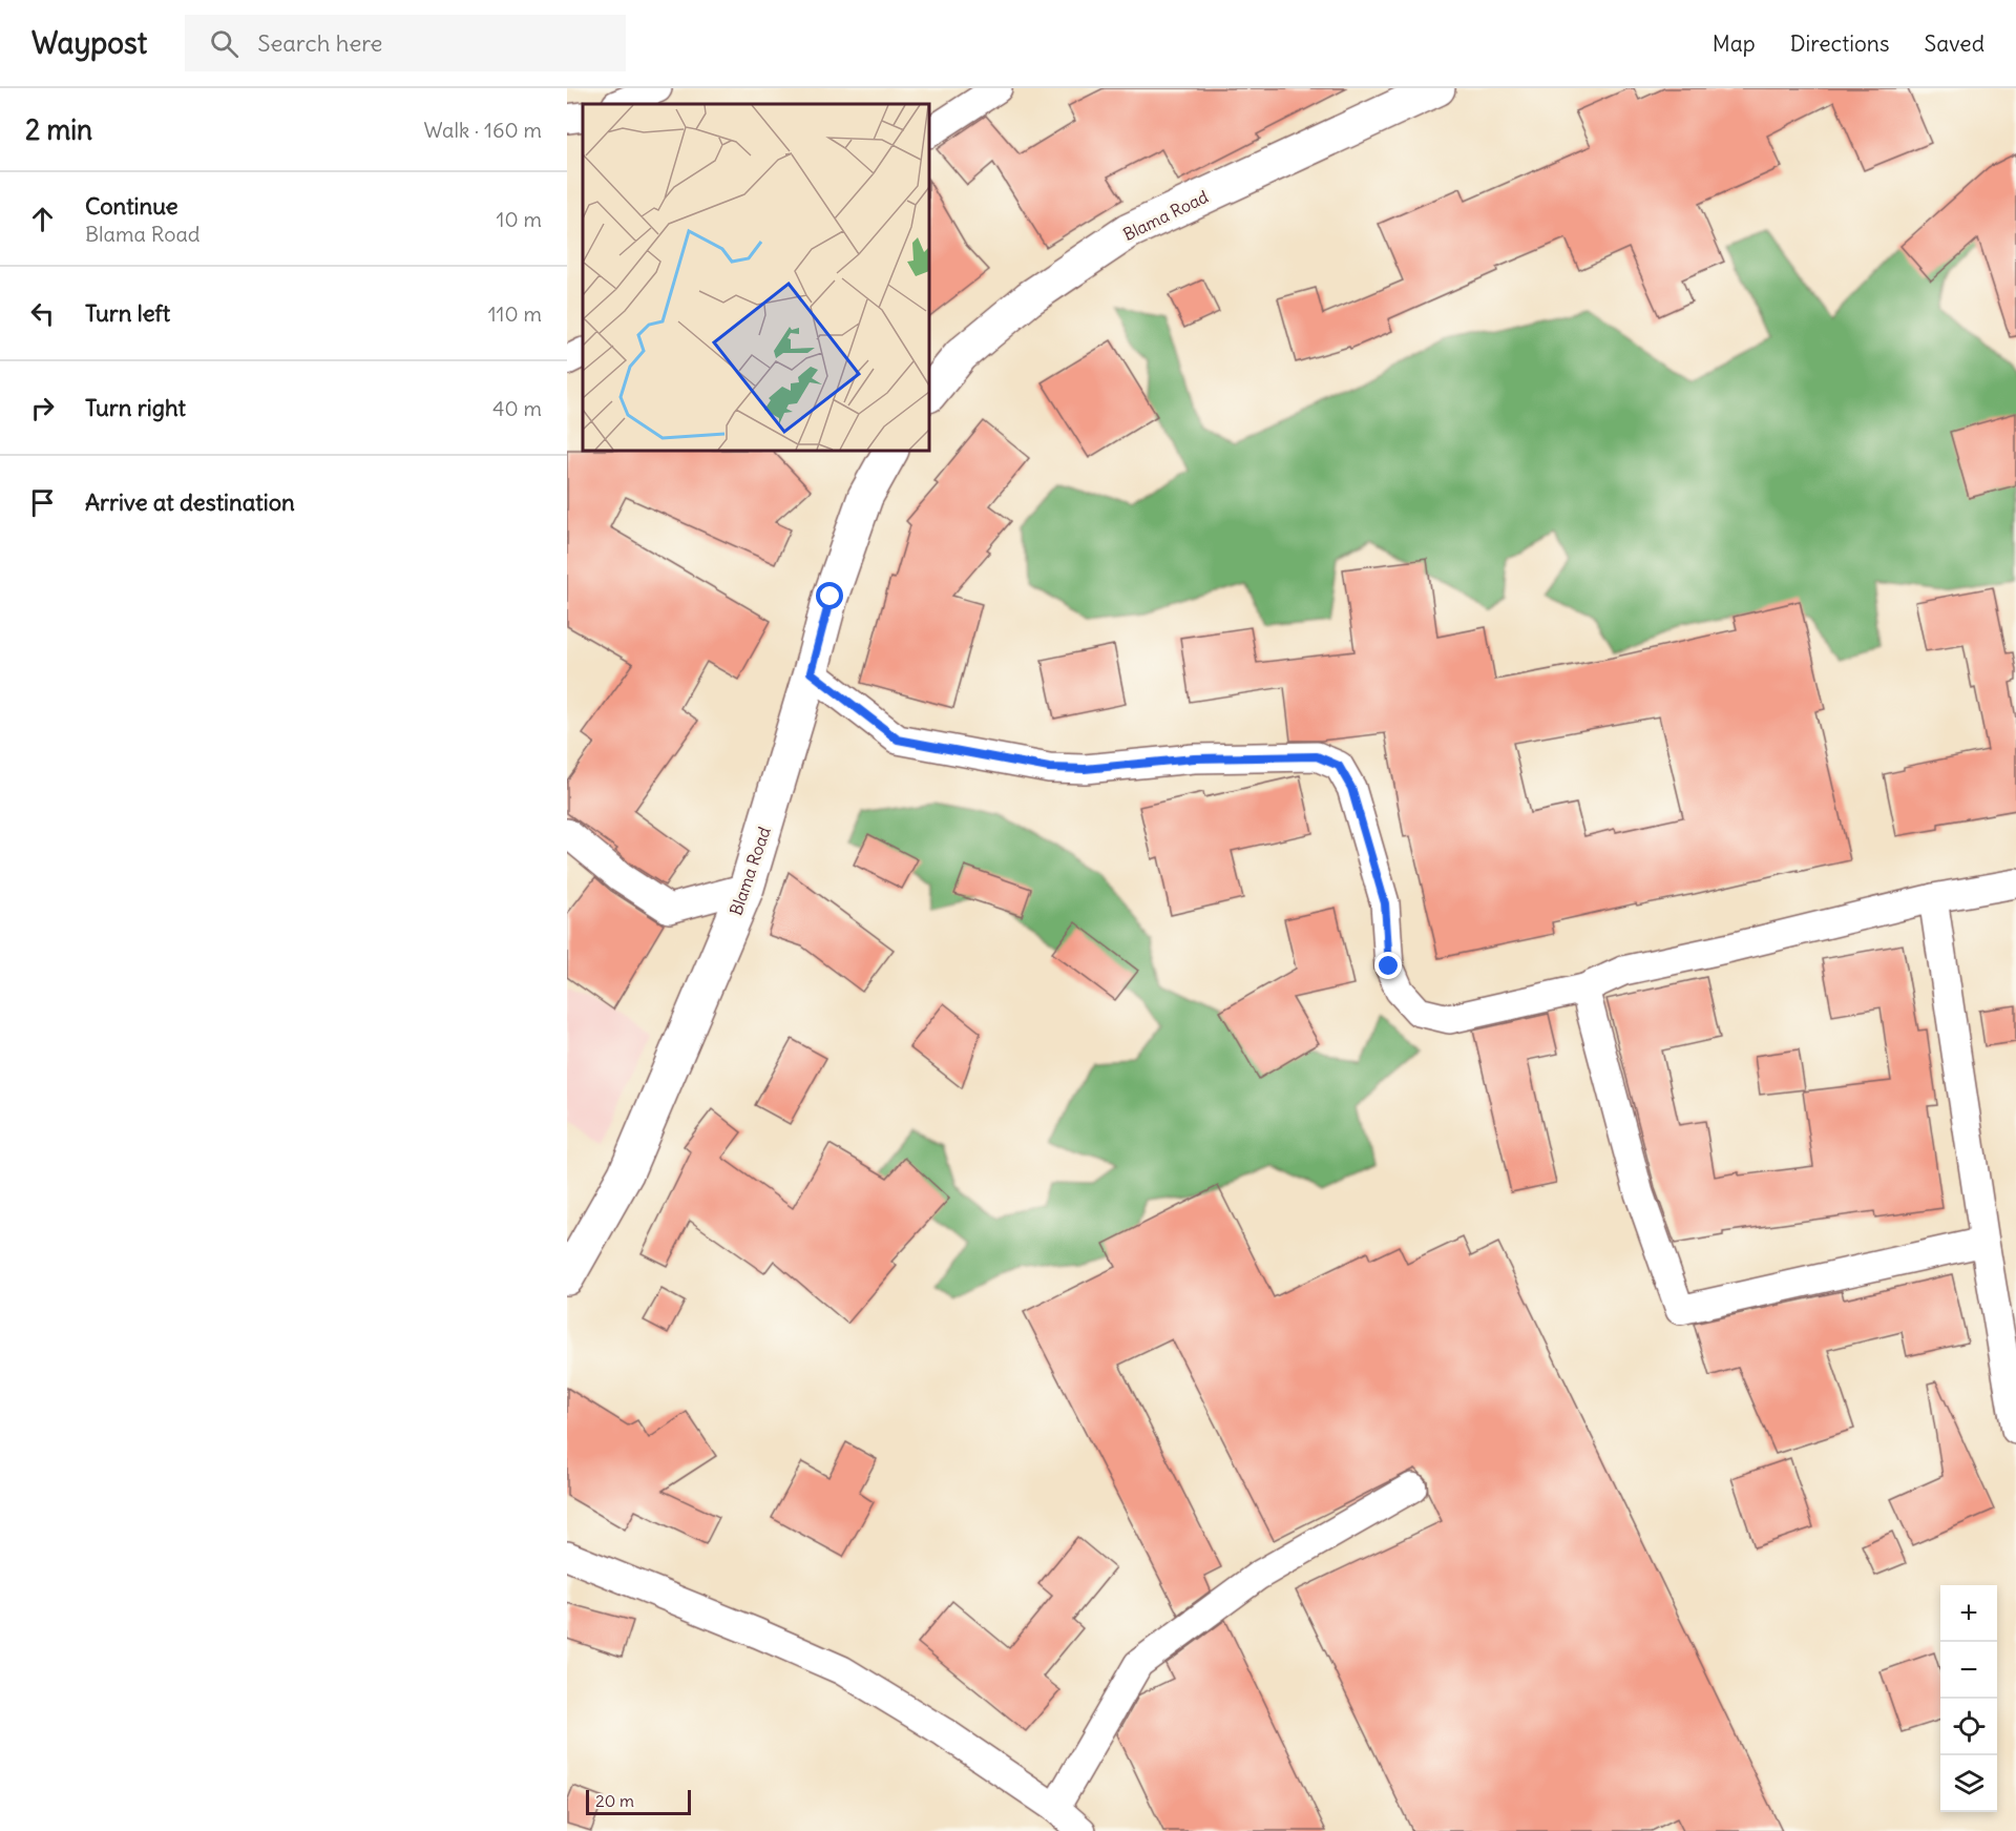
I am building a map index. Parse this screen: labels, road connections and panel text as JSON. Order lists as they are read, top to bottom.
{
  "streets": {
    "street": ["Blama Road"]
  },
  "scale_bar": "20 m",
  "page": {
    "header": "Waypost",
    "search": "Search here",
    "nav": ["Map", "Directions", "Saved"],
    "heading": ["2 min", "Walk · 160 m"],
    "list": [
      ["Continue", "Blama Road", "10 m"],
      ["Turn left", "110 m"],
      ["Turn right", "40 m"],
      "Arrive at destination"
    ],
    "map_buttons": ["+", "−"],
    "scale": "20 m"
  }
}
